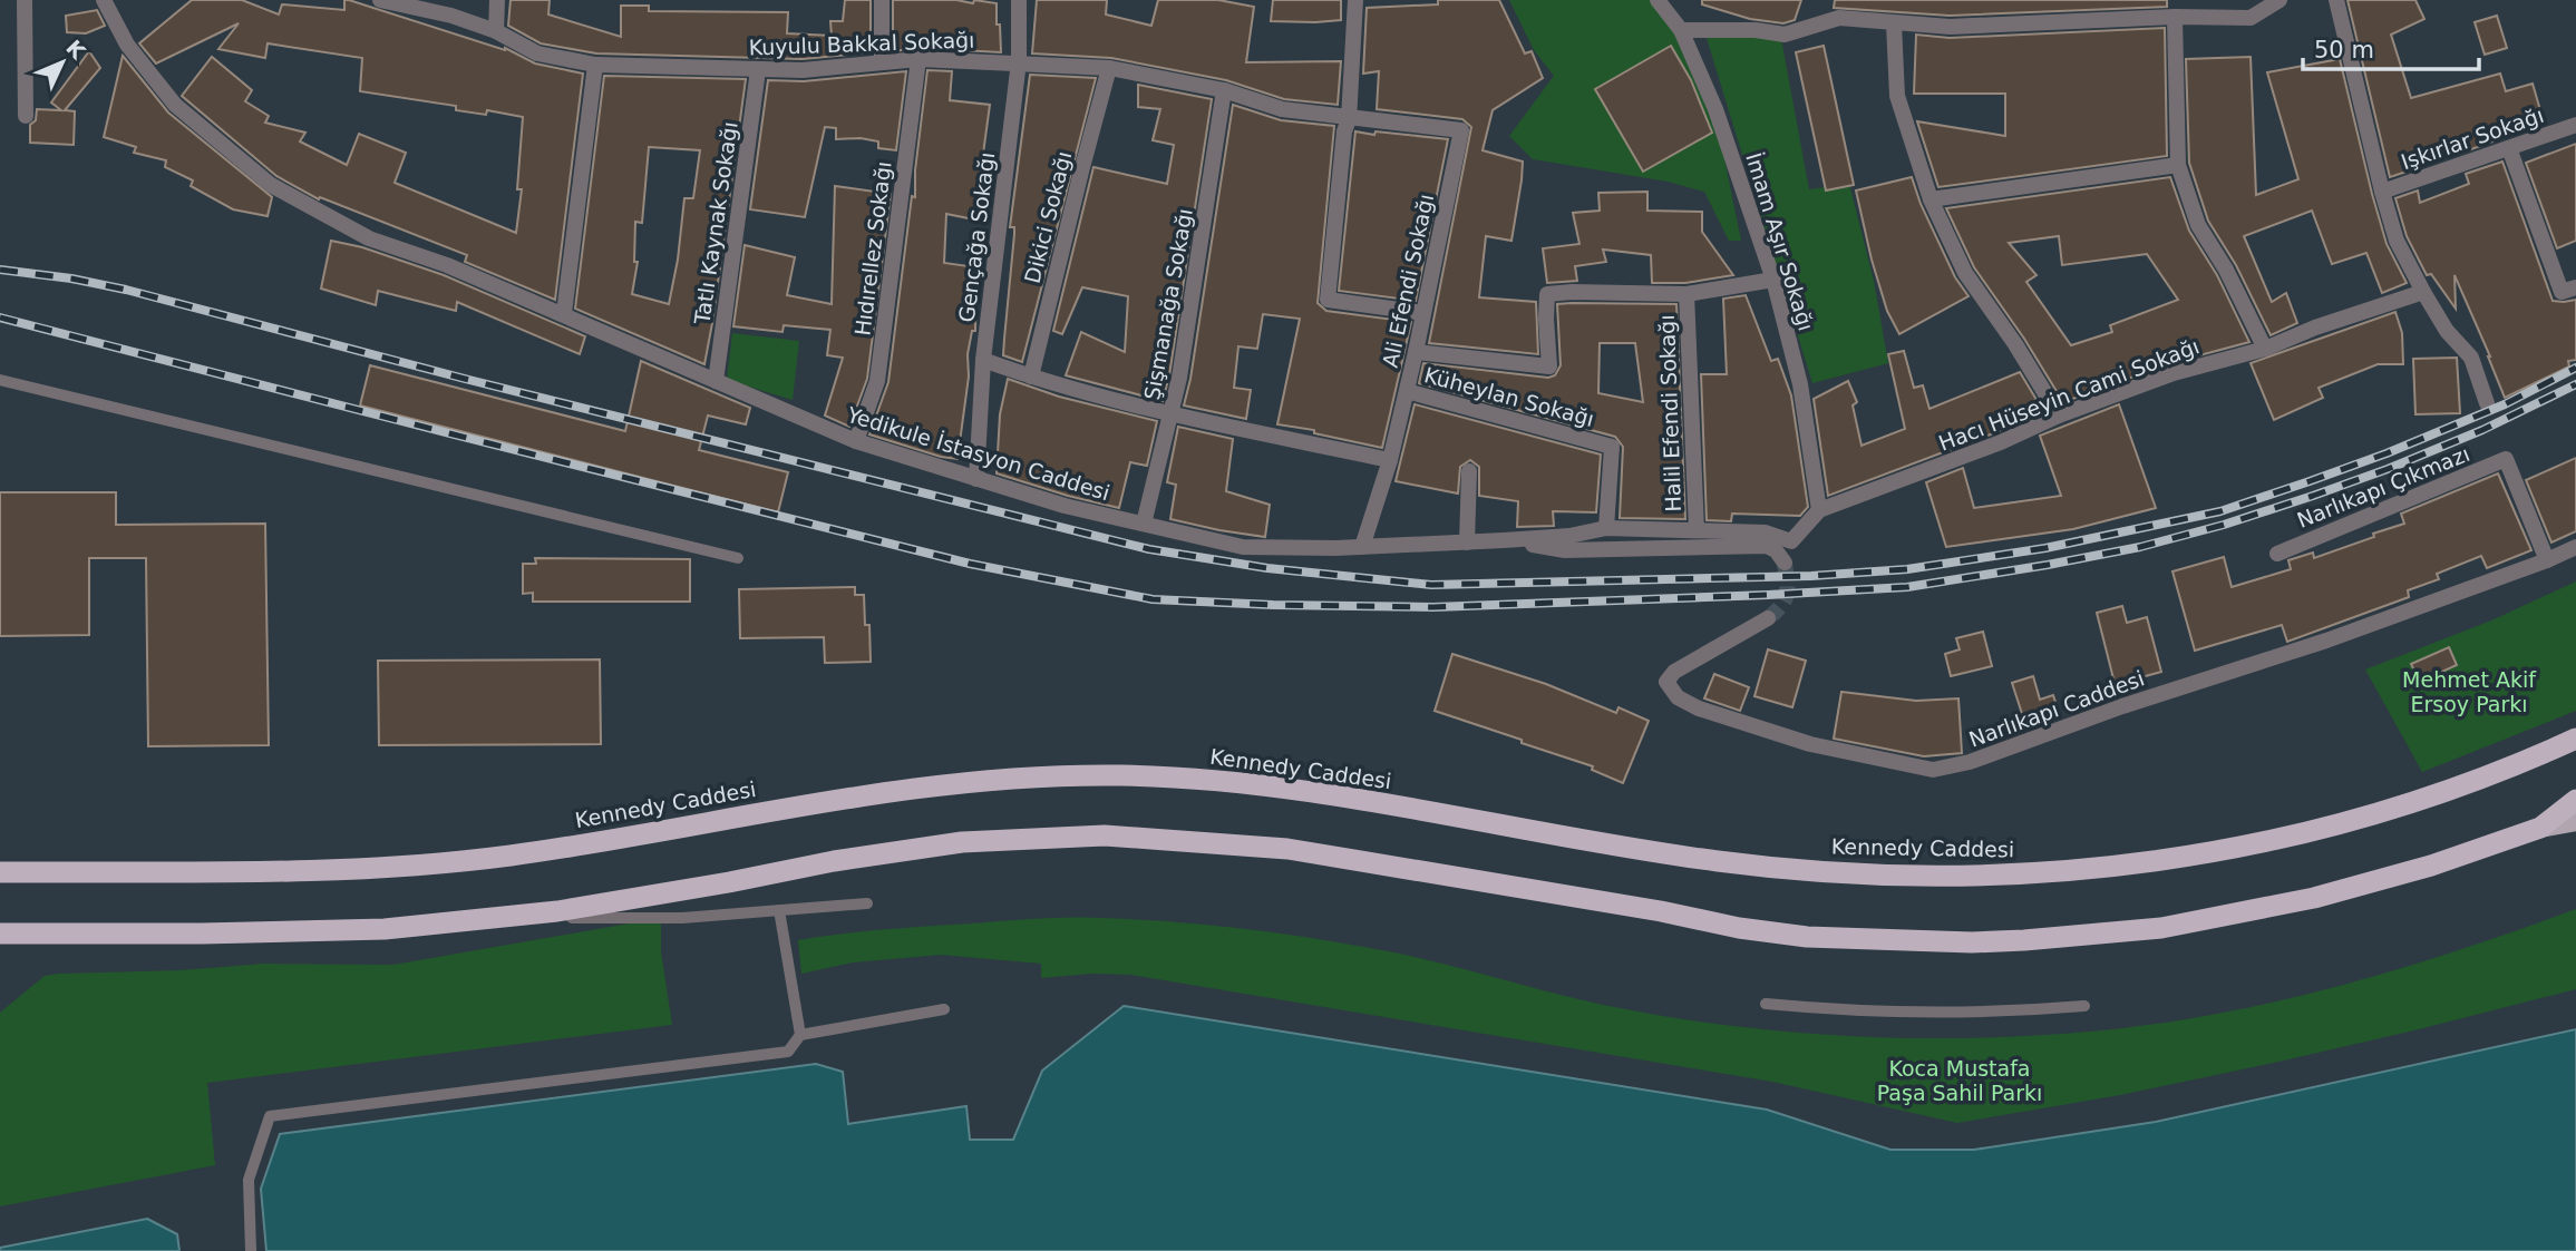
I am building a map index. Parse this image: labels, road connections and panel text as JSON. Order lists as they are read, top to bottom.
{
  "streets": {
    "highway": ["Kennedy Caddesi"],
    "street": [
      "Kuyulu Bakkal Sokağı",
      "Işkırlar Sokağı",
      "Dikici Sokağı",
      "Tatlı Kaynak Sokağı",
      "Gençağa Sokağı",
      "İmam Aşır Sokağı",
      "Hıdırellez Sokağı",
      "Ali Efendi Sokağı",
      "Şişmanağa Sokağı",
      "Hacı Hüseyin Cami Sokağı",
      "Küheylan Sokağı",
      "Halil Efendi Sokağı",
      "Yedikule İstasyon Caddesi",
      "Narlıkapı Çıkmazı",
      "Narlıkapı Caddesi"
    ]
  },
  "crossings": [
    ["Kuyulu Bakkal Sokağı", "Dikici Sokağı"],
    ["Kuyulu Bakkal Sokağı", "Tatlı Kaynak Sokağı"],
    ["Kuyulu Bakkal Sokağı", "Gençağa Sokağı"],
    ["Kuyulu Bakkal Sokağı", "Hıdırellez Sokağı"],
    ["Kuyulu Bakkal Sokağı", "Ali Efendi Sokağı"],
    ["Kuyulu Bakkal Sokağı", "Şişmanağa Sokağı"],
    ["Tatlı Kaynak Sokağı", "Yedikule İstasyon Caddesi"],
    ["Gençağa Sokağı", "Yedikule İstasyon Caddesi"],
    ["İmam Aşır Sokağı", "Hacı Hüseyin Cami Sokağı"],
    ["İmam Aşır Sokağı", "Yedikule İstasyon Caddesi"],
    ["Hıdırellez Sokağı", "Yedikule İstasyon Caddesi"],
    ["Ali Efendi Sokağı", "Küheylan Sokağı"],
    ["Ali Efendi Sokağı", "Yedikule İstasyon Caddesi"],
    ["Şişmanağa Sokağı", "Yedikule İstasyon Caddesi"],
    ["Hacı Hüseyin Cami Sokağı", "Yedikule İstasyon Caddesi"],
    ["Küheylan Sokağı", "Yedikule İstasyon Caddesi"],
    ["Halil Efendi Sokağı", "Yedikule İstasyon Caddesi"],
    ["Narlıkapı Çıkmazı", "Narlıkapı Caddesi"]
  ],
  "parks": ["Mehmet Akif Ersoy Parkı", "Koca Mustafa Paşa Sahil Parkı"],
  "scale_bar": "50 m",
  "north": "top right"
}
